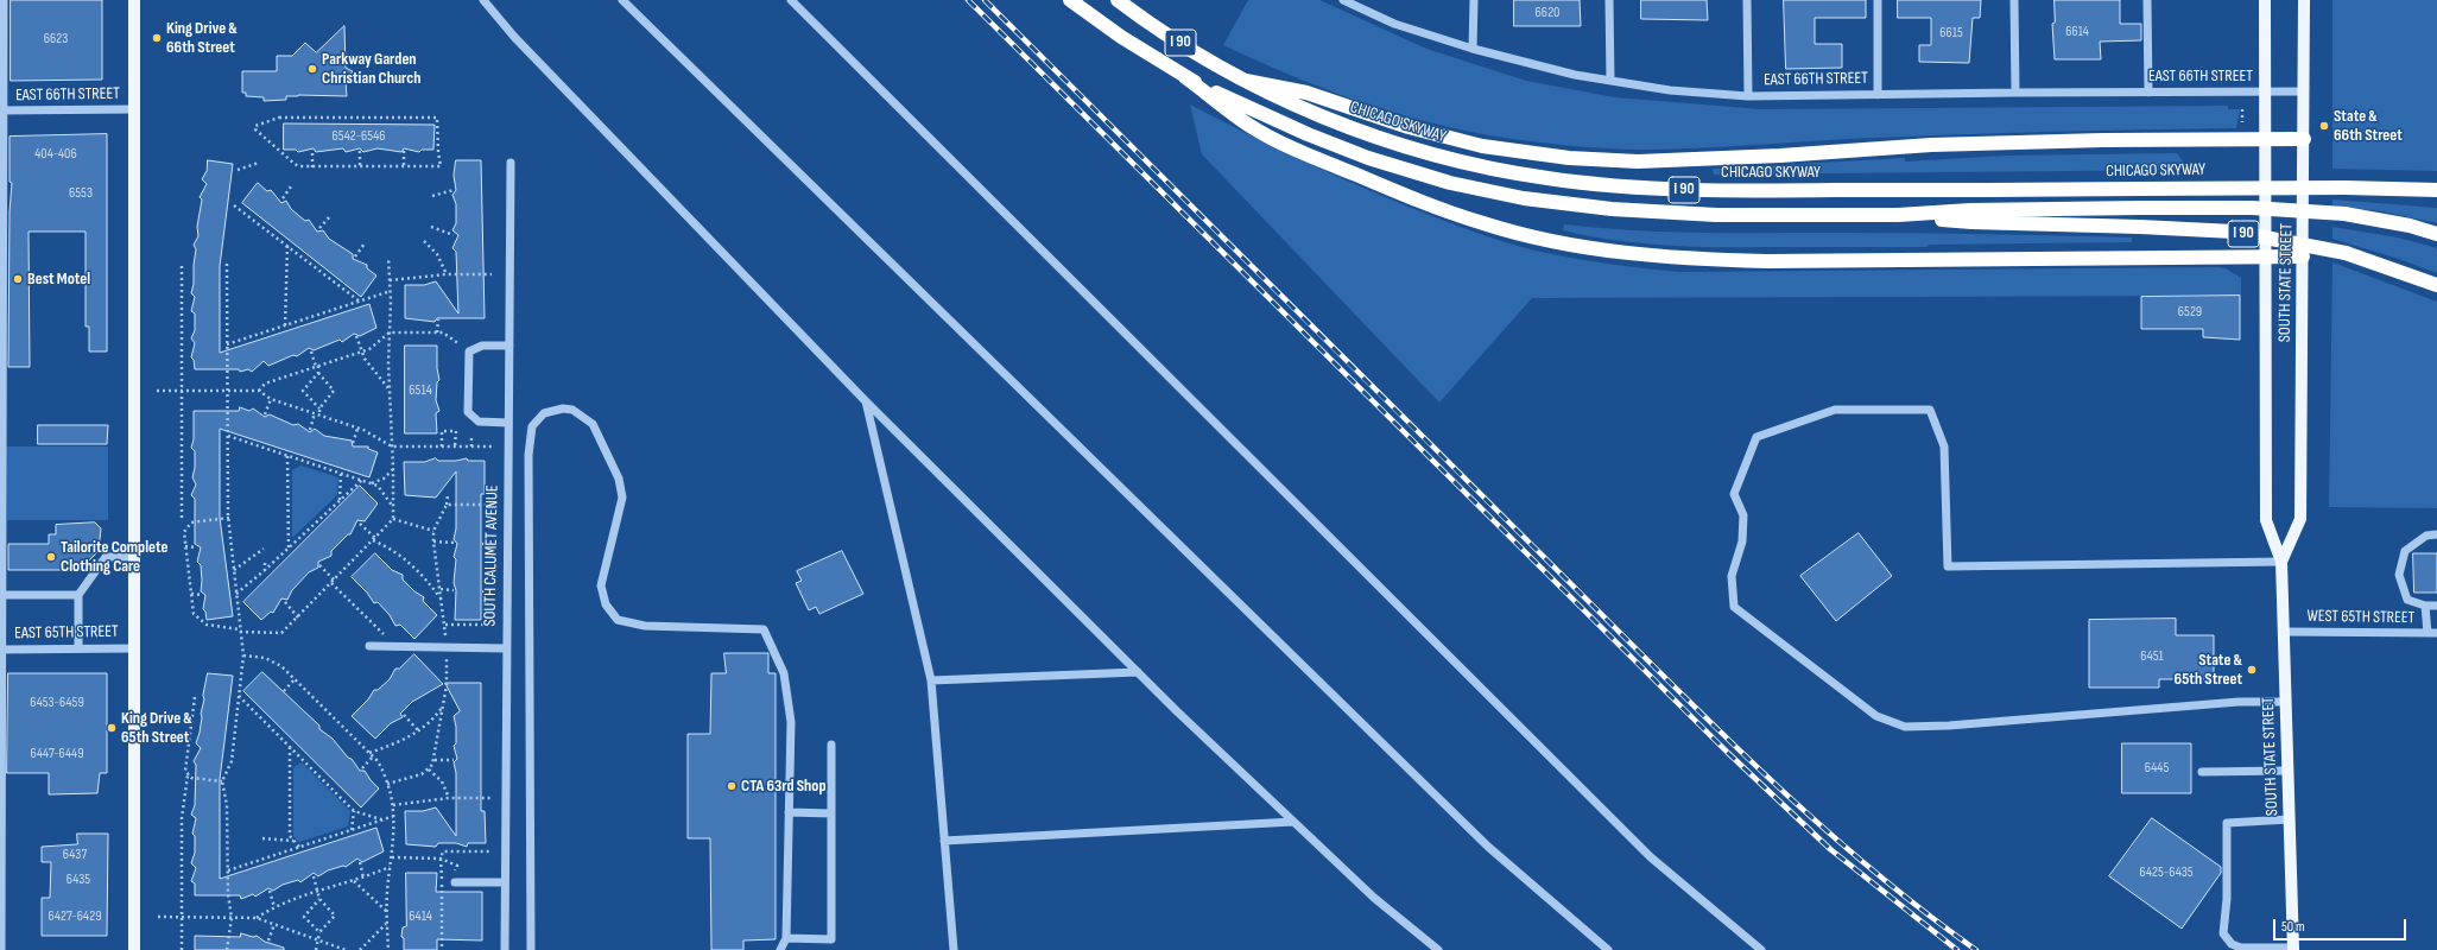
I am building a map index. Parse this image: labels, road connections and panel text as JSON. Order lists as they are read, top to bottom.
{
  "streets": {
    "highway": ["I 90", "CHICAGO SKYWAY"],
    "main road": ["SOUTH STATE STREET"],
    "street": [
      "EAST 66TH STREET",
      "SOUTH CALUMET AVENUE",
      "WEST 65TH STREET",
      "EAST 65TH STREET"
    ]
  },
  "crossings": [
    ["EAST 66TH STREET", "SOUTH STATE STREET"],
    ["SOUTH STATE STREET", "WEST 65TH STREET"]
  ],
  "places": [
    "King Drive & 66th Street",
    "Parkway Garden Christian Church",
    "State & 66th Street",
    "Best Motel",
    "Tailorite Complete Clothing Care",
    "State & 65th Street",
    "King Drive & 65th Street",
    "CTA 63rd Shop"
  ],
  "house_numbers": [
    "6620",
    "6614",
    "6615",
    "6623",
    "6542-6546",
    "404-406",
    "6553",
    "6529",
    "6514",
    "6451",
    "6453-6459",
    "6447-6449",
    "6445",
    "6437",
    "6425-6435",
    "6435",
    "6427-6429",
    "6414"
  ],
  "scale_bar": "50 m"
}
